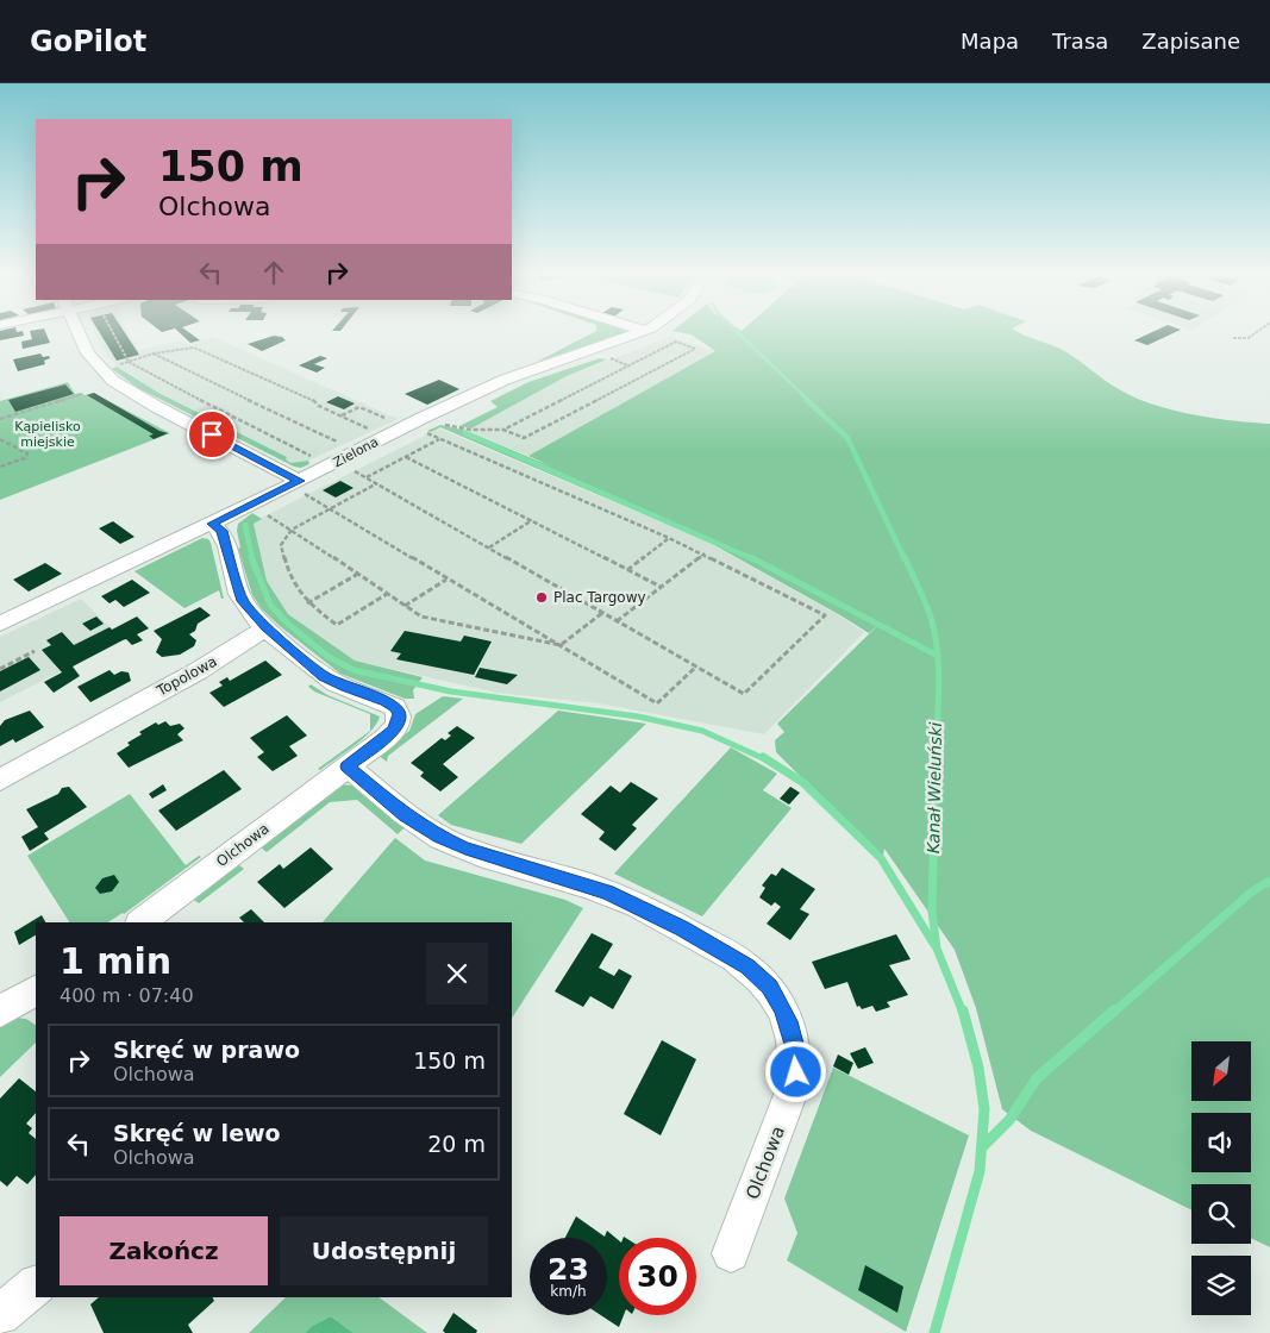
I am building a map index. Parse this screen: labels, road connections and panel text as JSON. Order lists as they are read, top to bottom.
{
  "streets": {
    "street": ["Zielona", "Topolowa", "Olchowa"]
  },
  "crossings": [
    ["Topolowa", "Olchowa"]
  ],
  "water": ["Kanał Wieluński"],
  "parks": ["Kąpielisko miejskie"],
  "places": ["Plac Targowy"],
  "north": "bottom left",
  "page": {
    "header": "GoPilot",
    "nav": ["Mapa", "Trasa", "Zapisane"],
    "turn": ["150 m", "Olchowa"],
    "heading": ["1 min", "400 m · 07:40"],
    "list": [
      {
        "name": "Skręć w prawo",
        "note": "Olchowa",
        "value": "150 m"
      },
      {
        "name": "Skręć w lewo",
        "note": "Olchowa",
        "value": "20 m"
      }
    ],
    "buttons": ["Zakończ", "Udostępnij"],
    "speed": "23 km/h",
    "limit": "30"
  }
}
